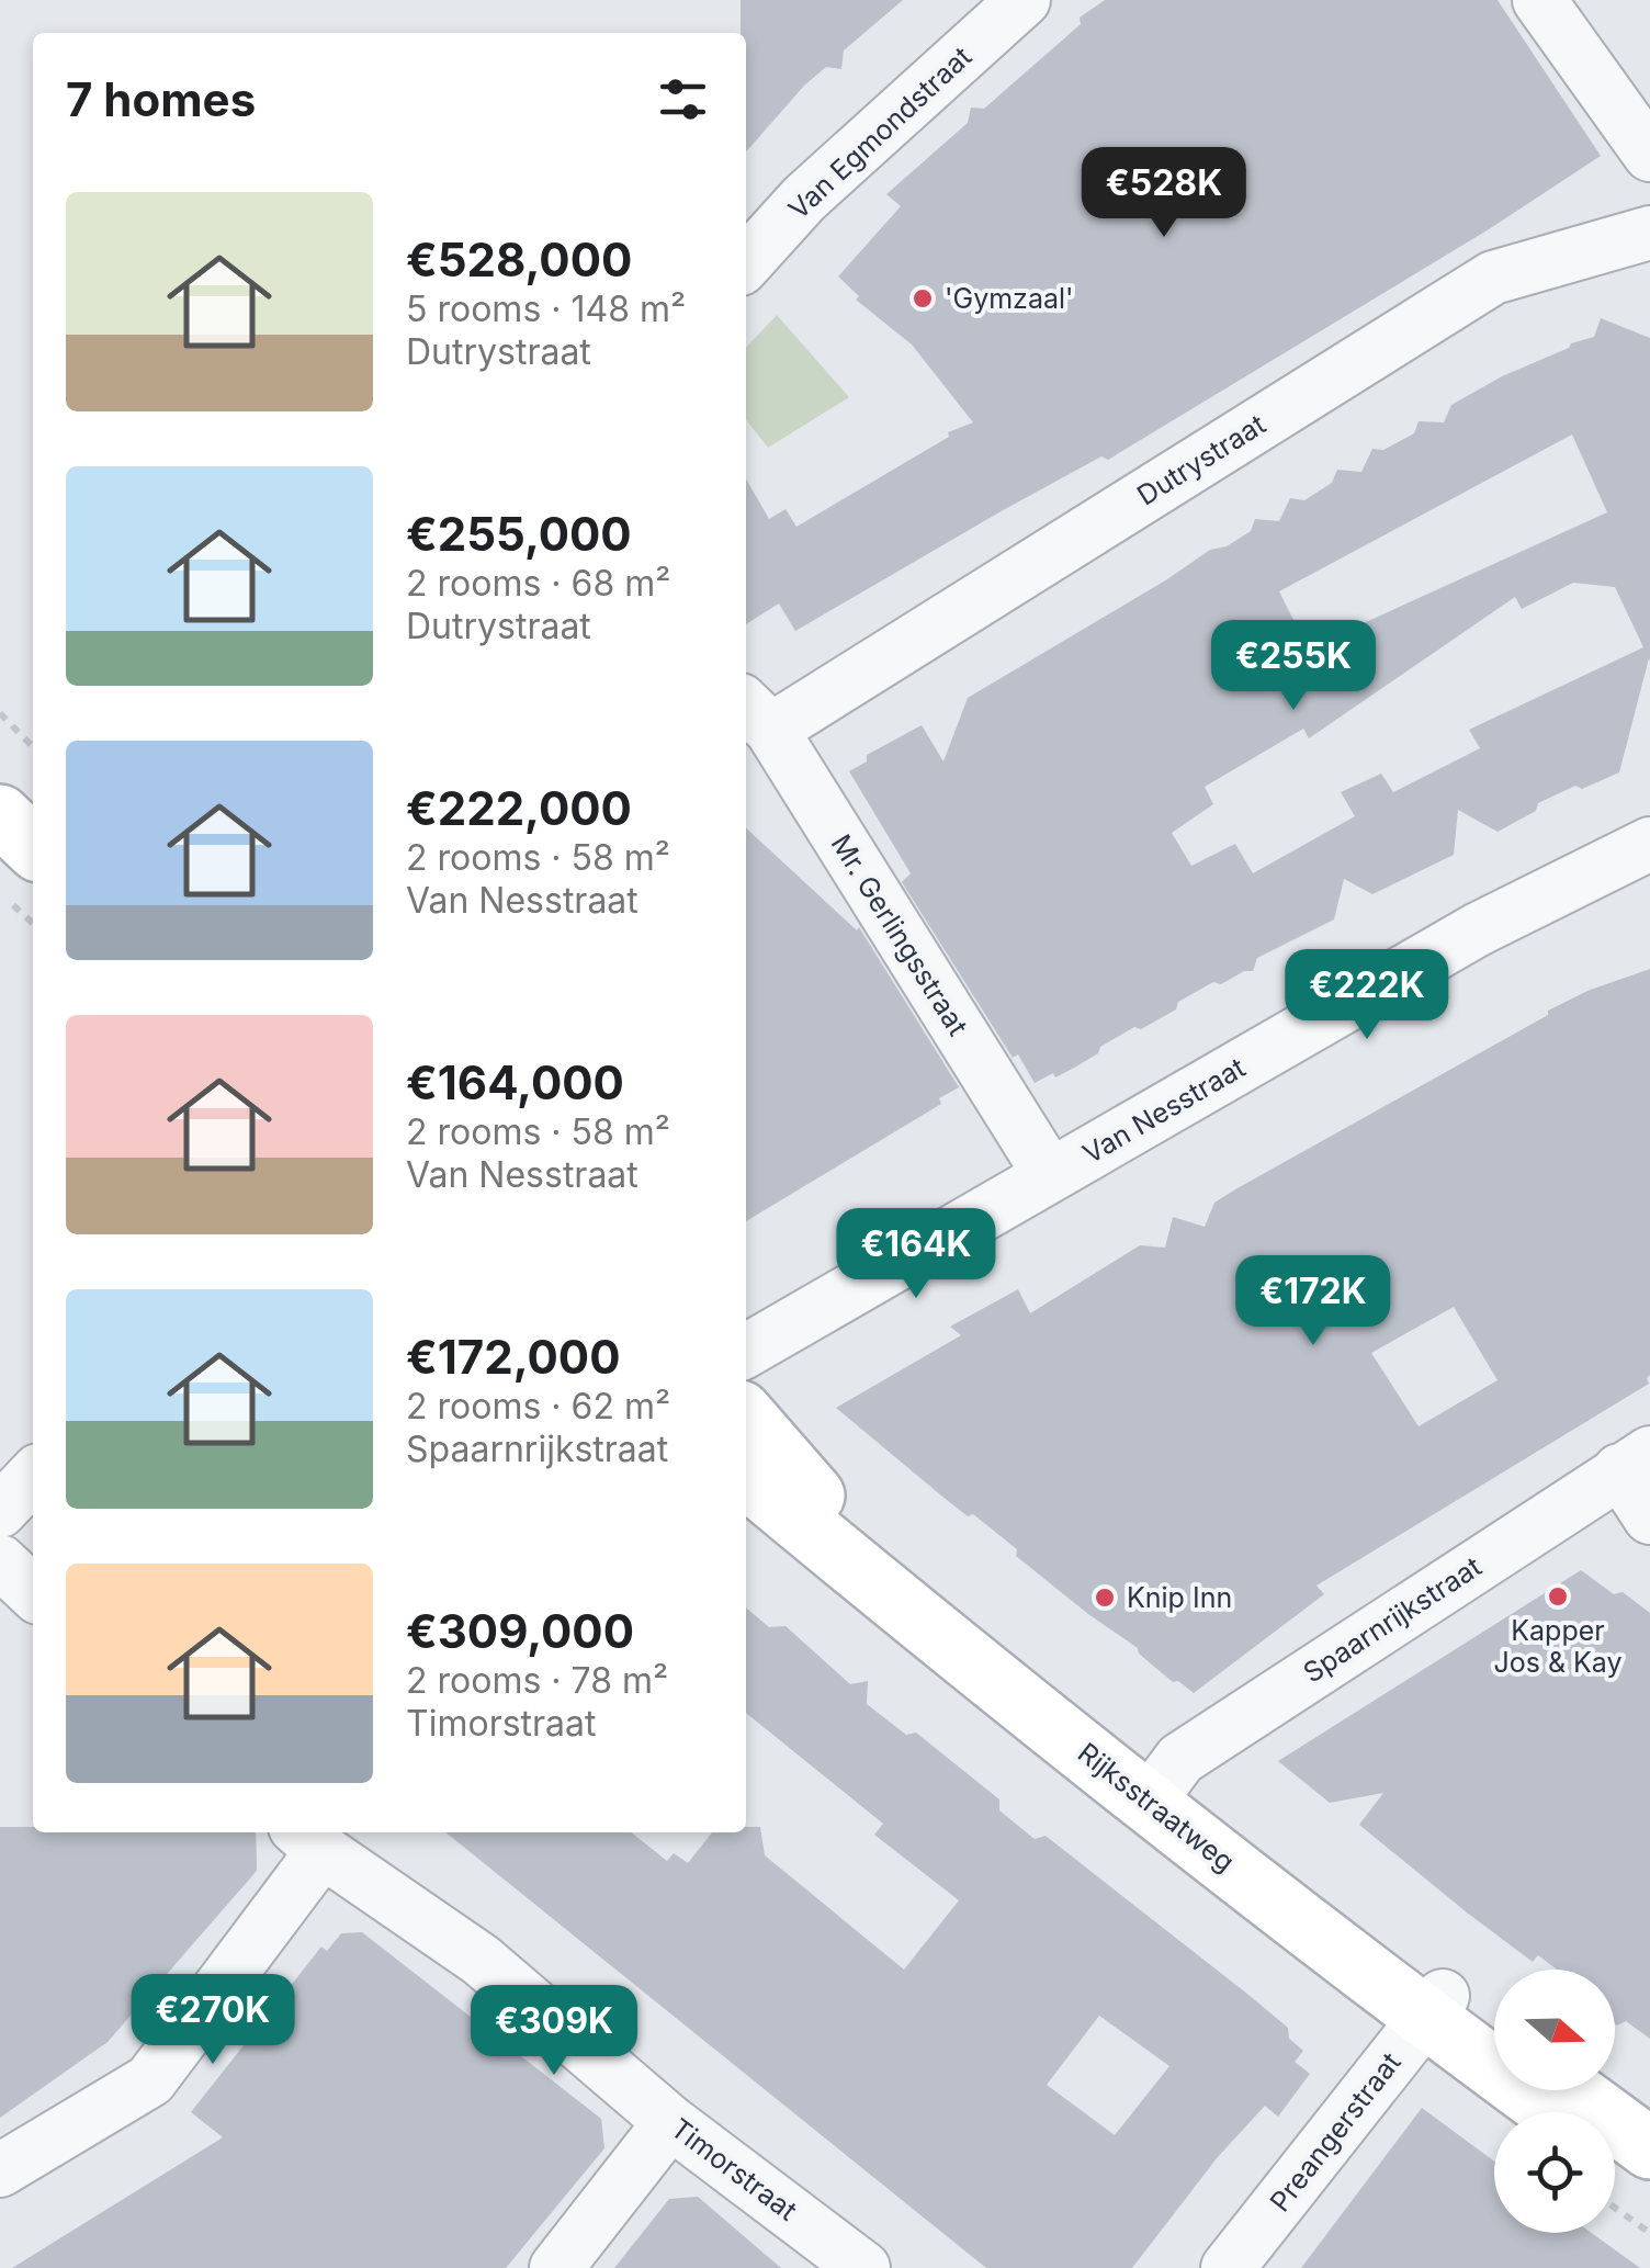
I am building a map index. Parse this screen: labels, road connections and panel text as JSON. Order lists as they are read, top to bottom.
{
  "streets": {
    "main road": ["Rijksstraatweg"],
    "street": [
      "Van Egmondstraat",
      "Dutrystraat",
      "Mr. Gerlingsstraat",
      "Van Nesstraat",
      "Spaarnrijkstraat",
      "Preangerstraat",
      "Timorstraat"
    ]
  },
  "crossings": [
    ["Dutrystraat", "Mr. Gerlingsstraat"],
    ["Mr. Gerlingsstraat", "Van Nesstraat"],
    ["Spaarnrijkstraat", "Rijksstraatweg"],
    ["Rijksstraatweg", "Preangerstraat"]
  ],
  "places": ["'Gymzaal'", "Kapper Jos & Kay", "Knip Inn"],
  "north": "right",
  "page": {
    "heading": "7 homes",
    "price": [
      "€528K",
      "€255K",
      "€222K",
      "€164K",
      "€172K",
      "€270K",
      "€309K"
    ],
    "list": [
      {
        "name": "€528,000",
        "note": "5 rooms · 148 m² · Dutrystraat"
      },
      {
        "name": "€255,000",
        "note": "2 rooms · 68 m² · Dutrystraat"
      },
      {
        "name": "€222,000",
        "note": "2 rooms · 58 m² · Van Nesstraat"
      },
      {
        "name": "€164,000",
        "note": "2 rooms · 58 m² · Van Nesstraat"
      },
      {
        "name": "€172,000",
        "note": "2 rooms · 62 m² · Spaarnrijkstraat"
      },
      {
        "name": "€309,000",
        "note": "2 rooms · 78 m² · Timorstraat"
      }
    ]
  }
}
